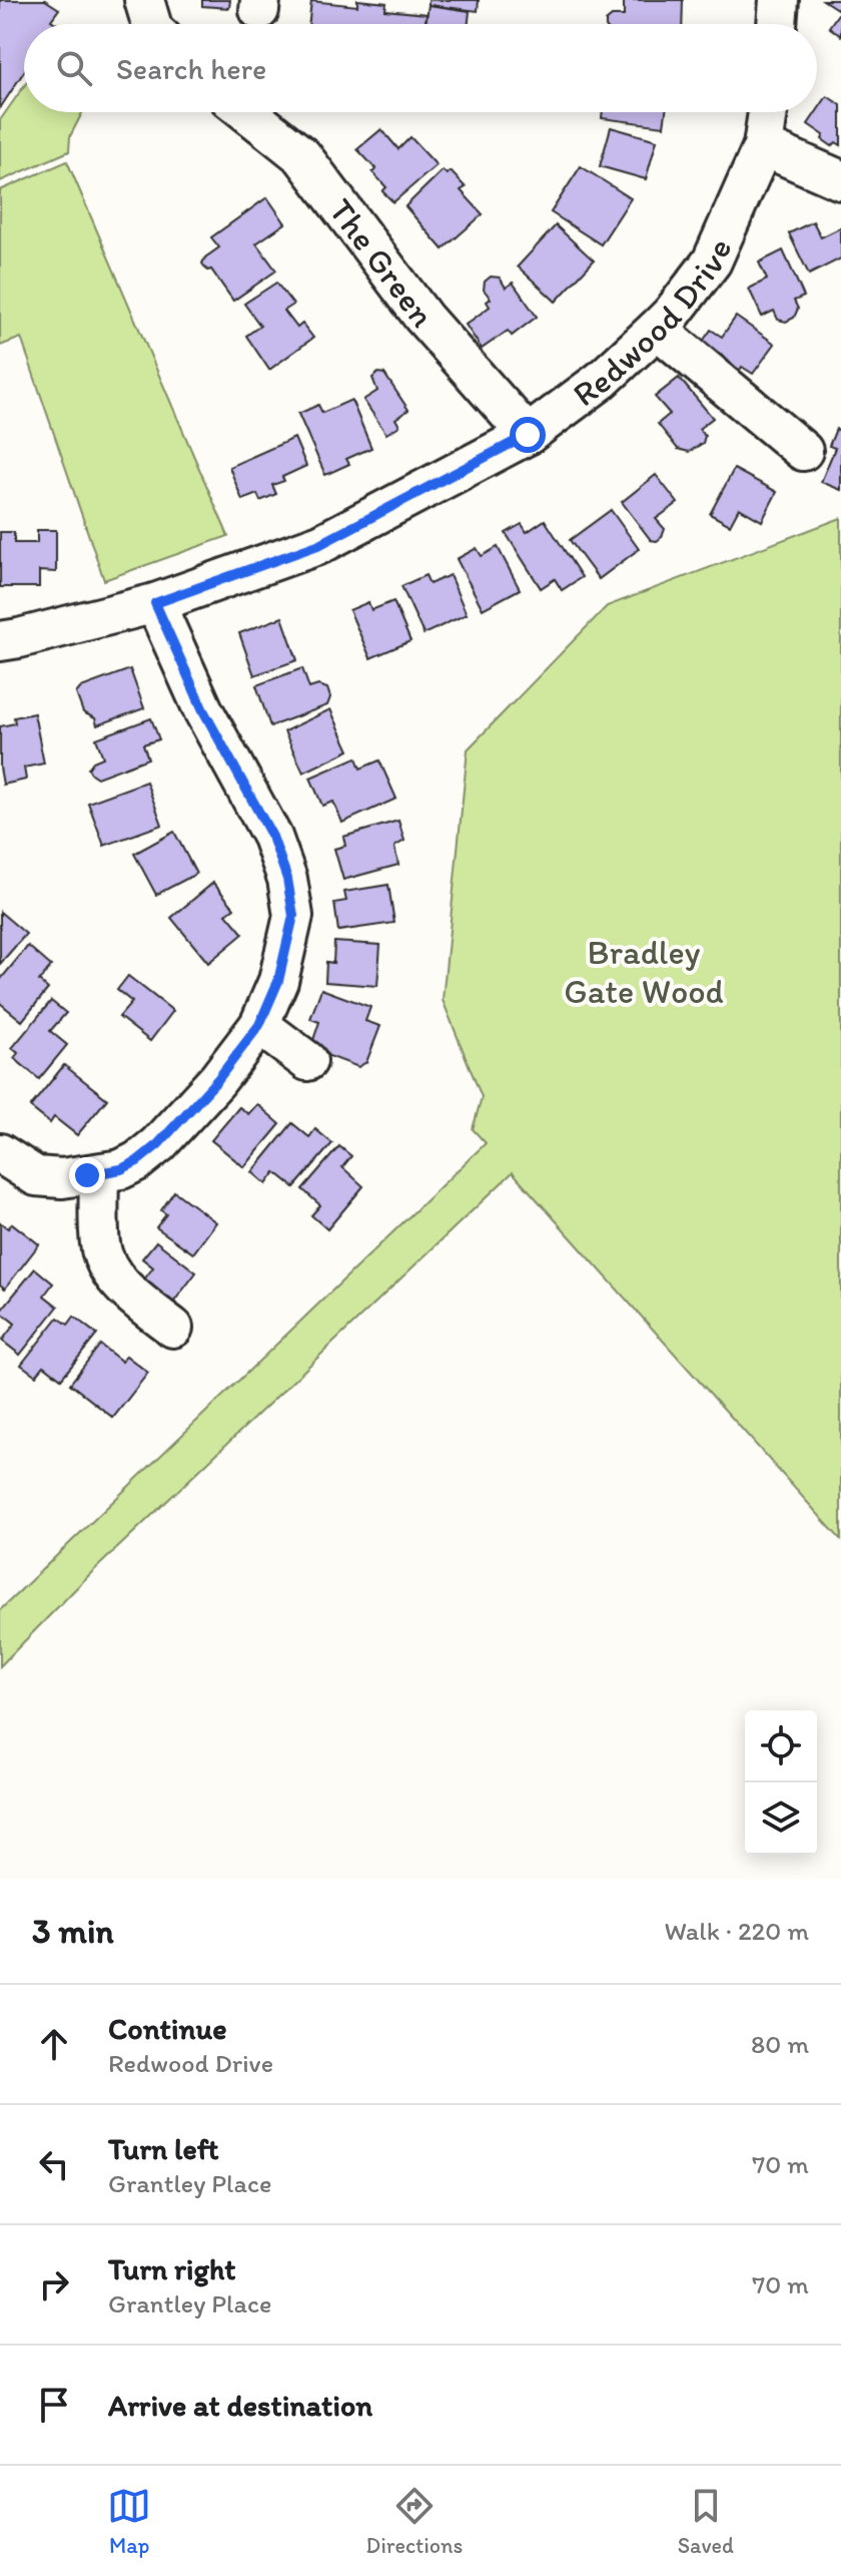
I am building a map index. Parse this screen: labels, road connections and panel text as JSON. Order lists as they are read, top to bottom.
{
  "streets": {
    "street": ["The Green", "Redwood Drive"]
  },
  "crossings": [
    ["The Green", "Redwood Drive"]
  ],
  "parks": ["Bradley Gate Wood"],
  "page": {
    "search": "Search here",
    "heading": ["3 min", "Walk · 220 m"],
    "list": [
      ["Continue", "Redwood Drive", "80 m"],
      ["Turn left", "Grantley Place", "70 m"],
      ["Turn right", "Grantley Place", "70 m"],
      "Arrive at destination"
    ],
    "nav": ["Map", "Directions", "Saved"]
  }
}
